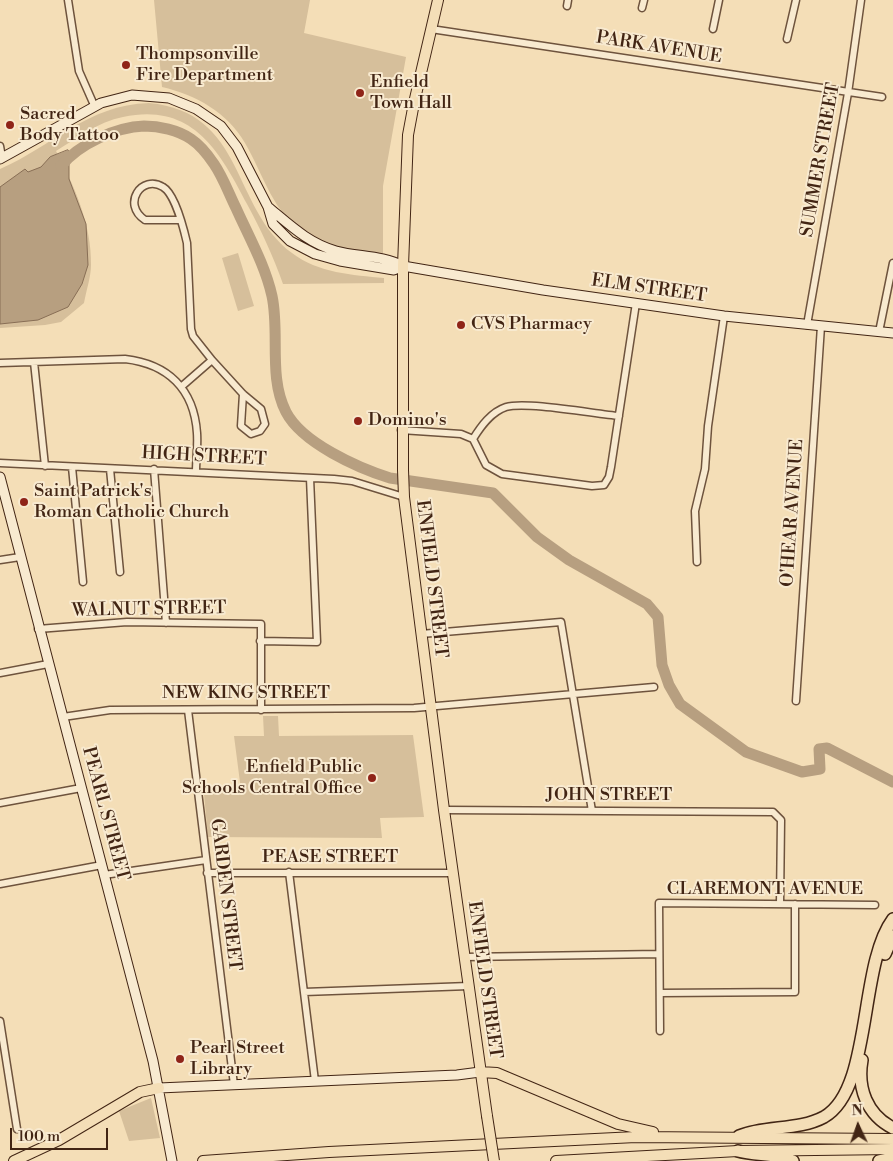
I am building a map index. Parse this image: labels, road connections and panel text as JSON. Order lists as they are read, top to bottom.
{
  "streets": {
    "main road": ["ENFIELD STREET"],
    "street": [
      "PARK AVENUE",
      "SUMMER STREET",
      "ELM STREET",
      "HIGH STREET",
      "O'HEAR AVENUE",
      "WALNUT STREET",
      "NEW KING STREET",
      "JOHN STREET",
      "PEARL STREET",
      "PEASE STREET",
      "CLAREMONT AVENUE",
      "GARDEN STREET"
    ]
  },
  "crossings": [
    ["PARK AVENUE", "SUMMER STREET"],
    ["PARK AVENUE", "ENFIELD STREET"],
    ["SUMMER STREET", "ELM STREET"],
    ["ELM STREET", "O'HEAR AVENUE"],
    ["ELM STREET", "ENFIELD STREET"],
    ["HIGH STREET", "ENFIELD STREET"],
    ["ENFIELD STREET", "NEW KING STREET"],
    ["ENFIELD STREET", "JOHN STREET"],
    ["ENFIELD STREET", "PEASE STREET"],
    ["WALNUT STREET", "PEARL STREET"],
    ["NEW KING STREET", "PEARL STREET"],
    ["NEW KING STREET", "GARDEN STREET"],
    ["JOHN STREET", "CLAREMONT AVENUE"],
    ["PEASE STREET", "GARDEN STREET"]
  ],
  "places": [
    "Thompsonville Fire Department",
    "Enfield Town Hall",
    "Sacred Body Tattoo",
    "CVS Pharmacy",
    "Domino's",
    "Saint Patrick's Roman Catholic Church",
    "Enfield Public Schools Central Office",
    "Pearl Street Library"
  ],
  "scale_bar": "100 m",
  "north": "top"
}
